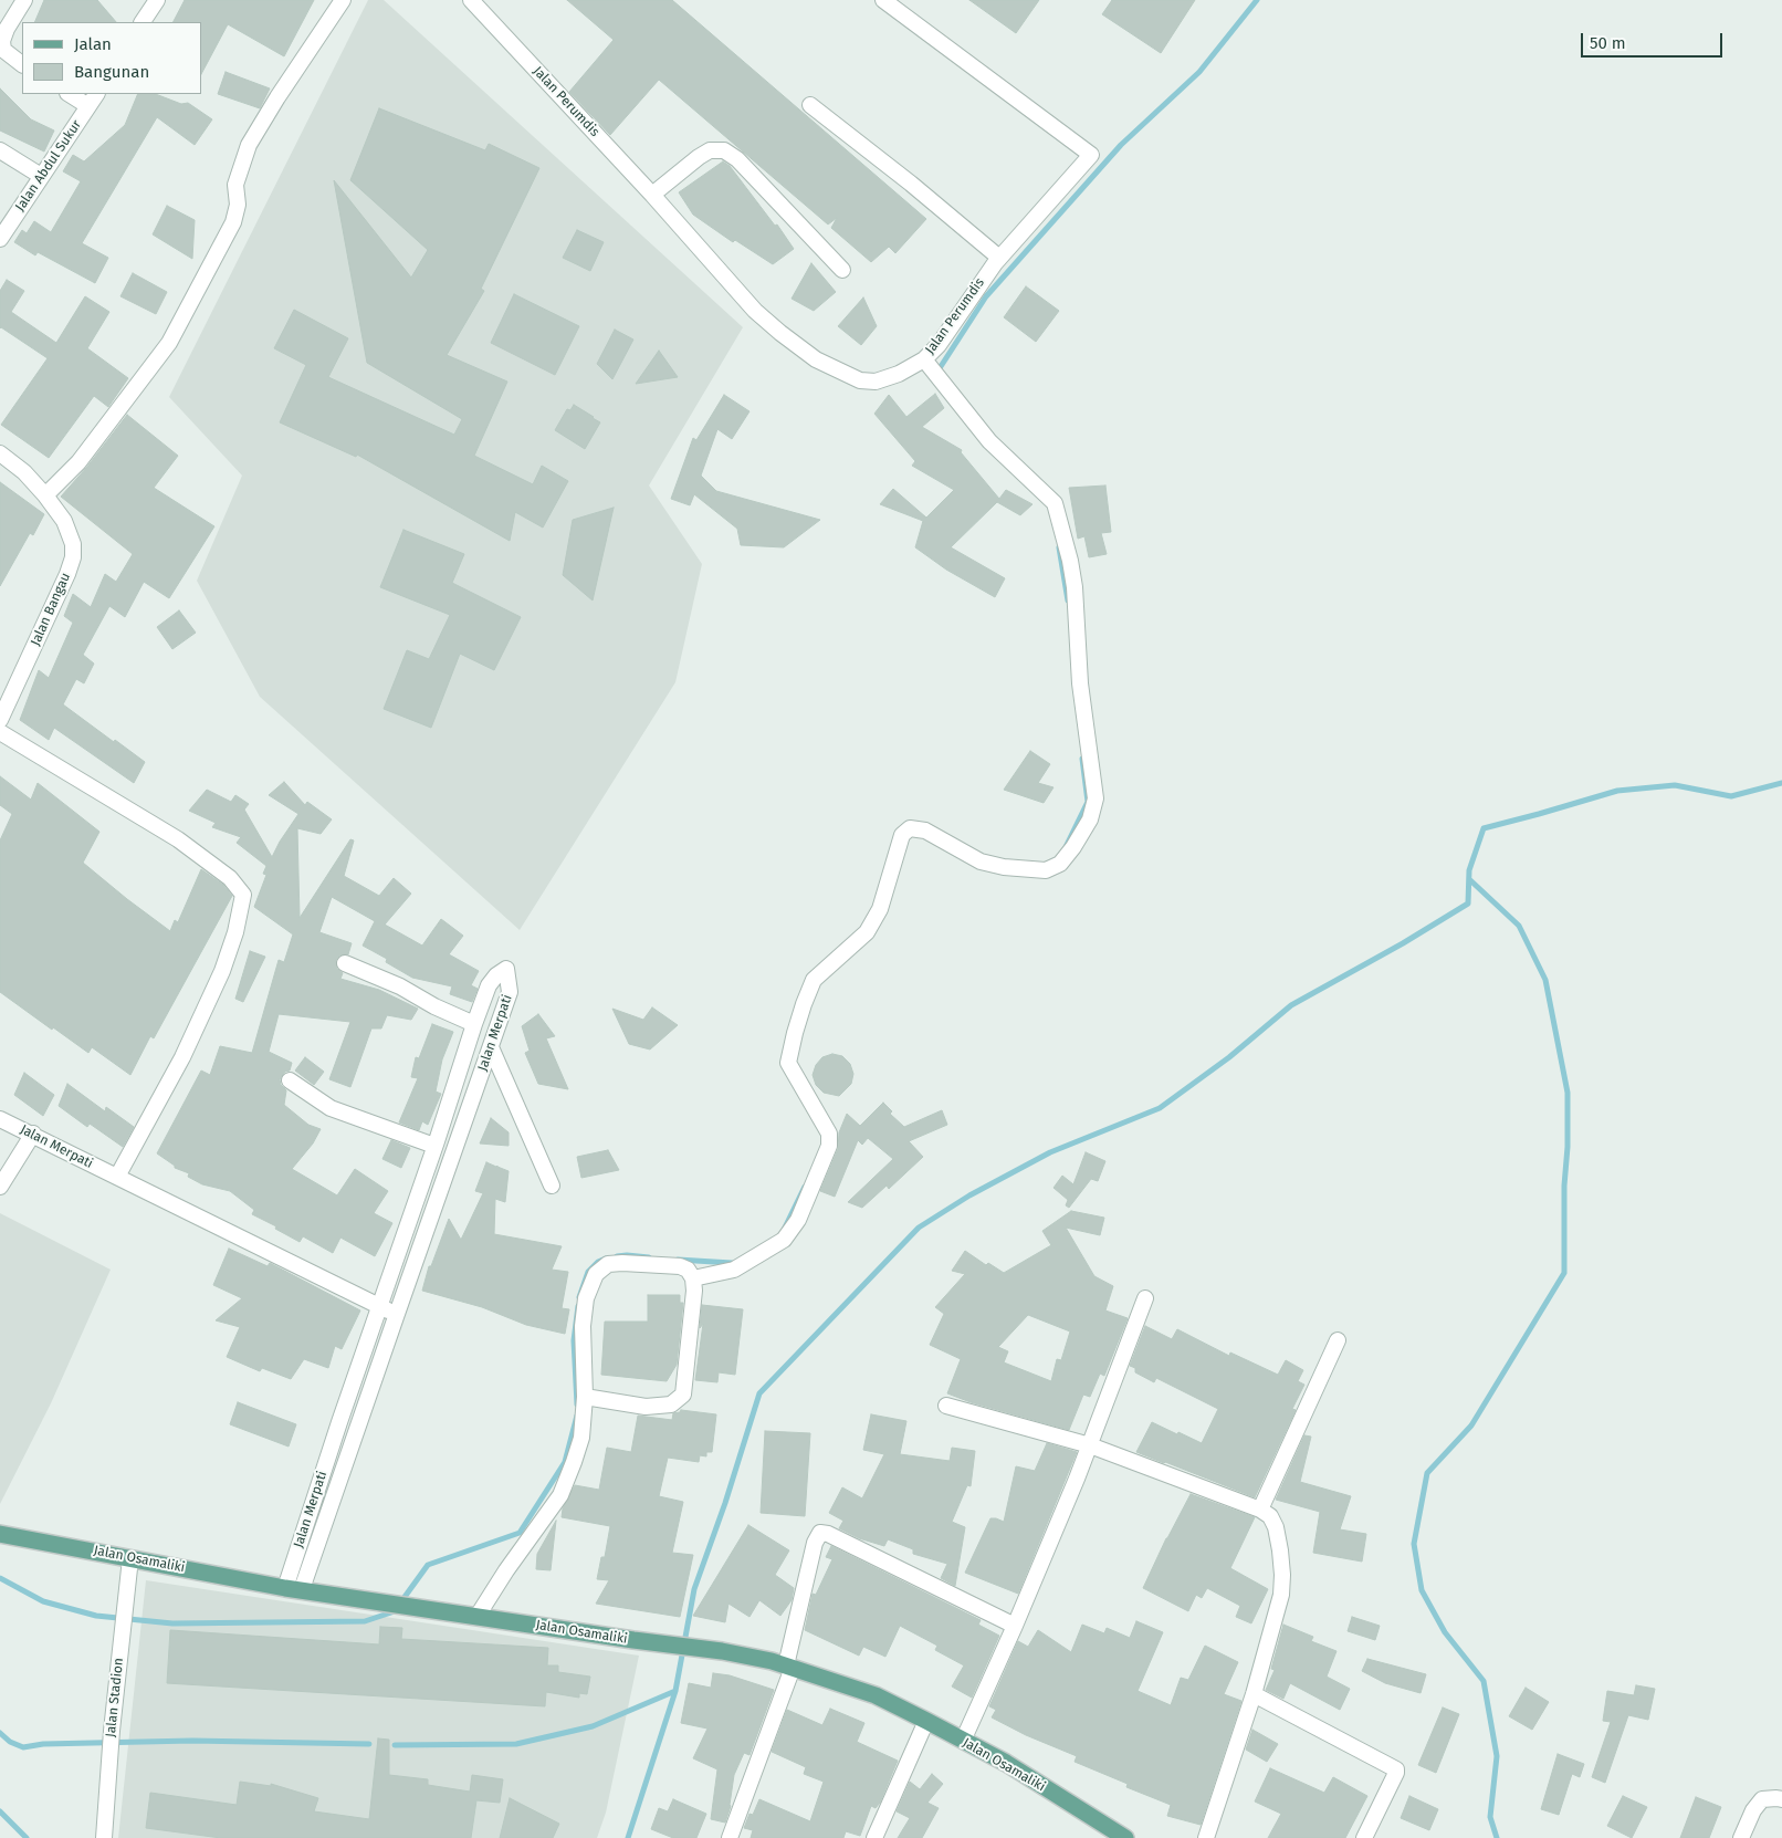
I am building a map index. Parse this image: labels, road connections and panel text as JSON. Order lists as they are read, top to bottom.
{
  "streets": {
    "main road": ["Jalan Osamaliki"],
    "street": [
      "Jalan Perumdis",
      "Jalan Abdul Sukur",
      "Jalan Bangau",
      "Jalan Merpati",
      "Jalan Stadion"
    ]
  },
  "crossings": [
    ["Jalan Merpati", "Jalan Osamaliki"],
    ["Jalan Osamaliki", "Jalan Stadion"]
  ],
  "legend": ["Jalan", "Bangunan"],
  "scale_bar": "50 m"
}
